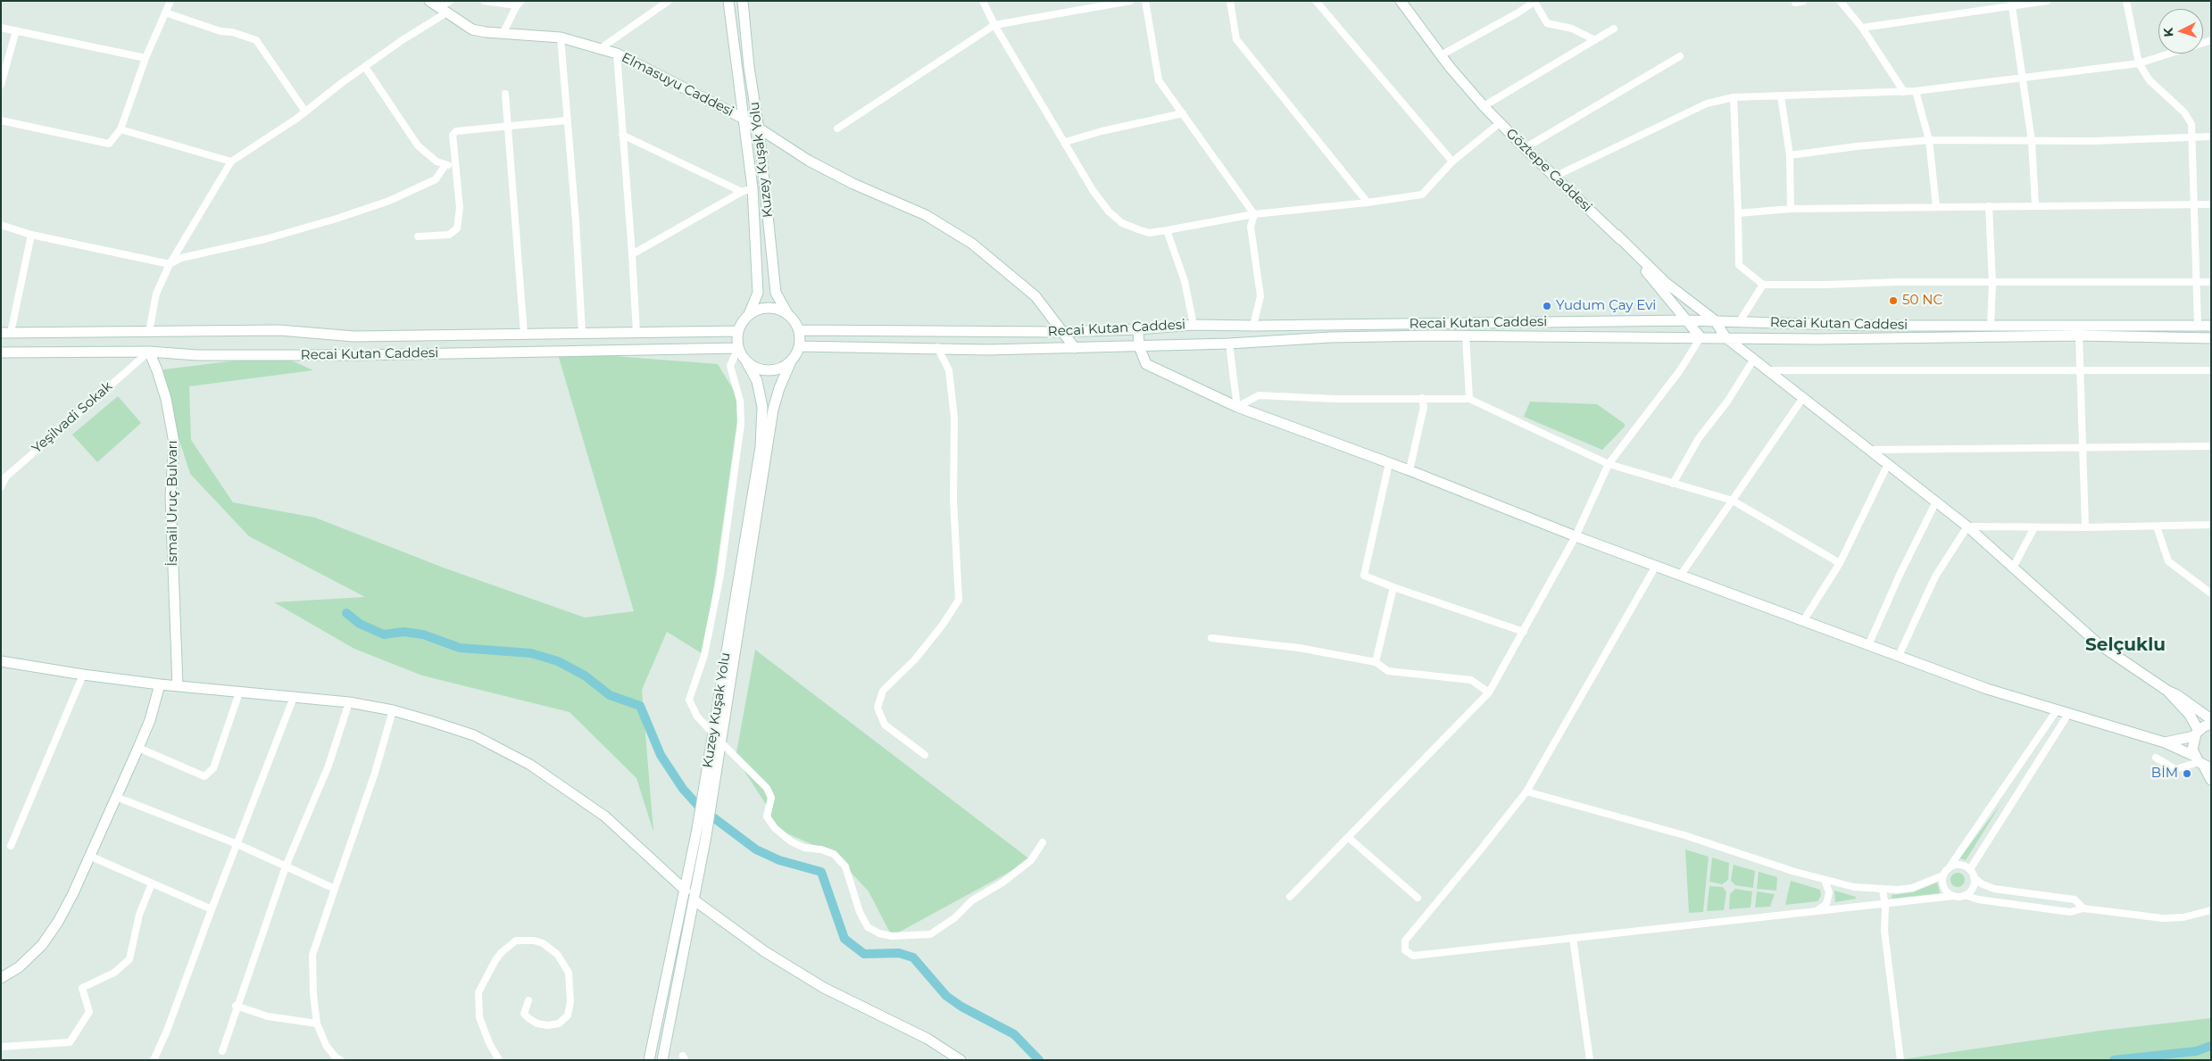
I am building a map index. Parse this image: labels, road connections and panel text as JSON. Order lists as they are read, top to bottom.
{
  "streets": {
    "main road": [
      "Elmasuyu Caddesi",
      "Kuzey Kuşak Yolu",
      "Göztepe Caddesi",
      "Recai Kutan Caddesi",
      "İsmail Uruç Bulvarı"
    ],
    "street": ["Yeşilvadi Sokak"]
  },
  "crossings": [
    ["Elmasuyu Caddesi", "Kuzey Kuşak Yolu"],
    ["Elmasuyu Caddesi", "Recai Kutan Caddesi"],
    ["Kuzey Kuşak Yolu", "Recai Kutan Caddesi"],
    ["Göztepe Caddesi", "Recai Kutan Caddesi"],
    ["Recai Kutan Caddesi", "Yeşilvadi Sokak"],
    ["Recai Kutan Caddesi", "İsmail Uruç Bulvarı"],
    ["Yeşilvadi Sokak", "İsmail Uruç Bulvarı"]
  ],
  "districts": ["Selçuklu"],
  "places": ["50 NC", "Yudum Çay Evi", "BİM"],
  "north": "left"
}
